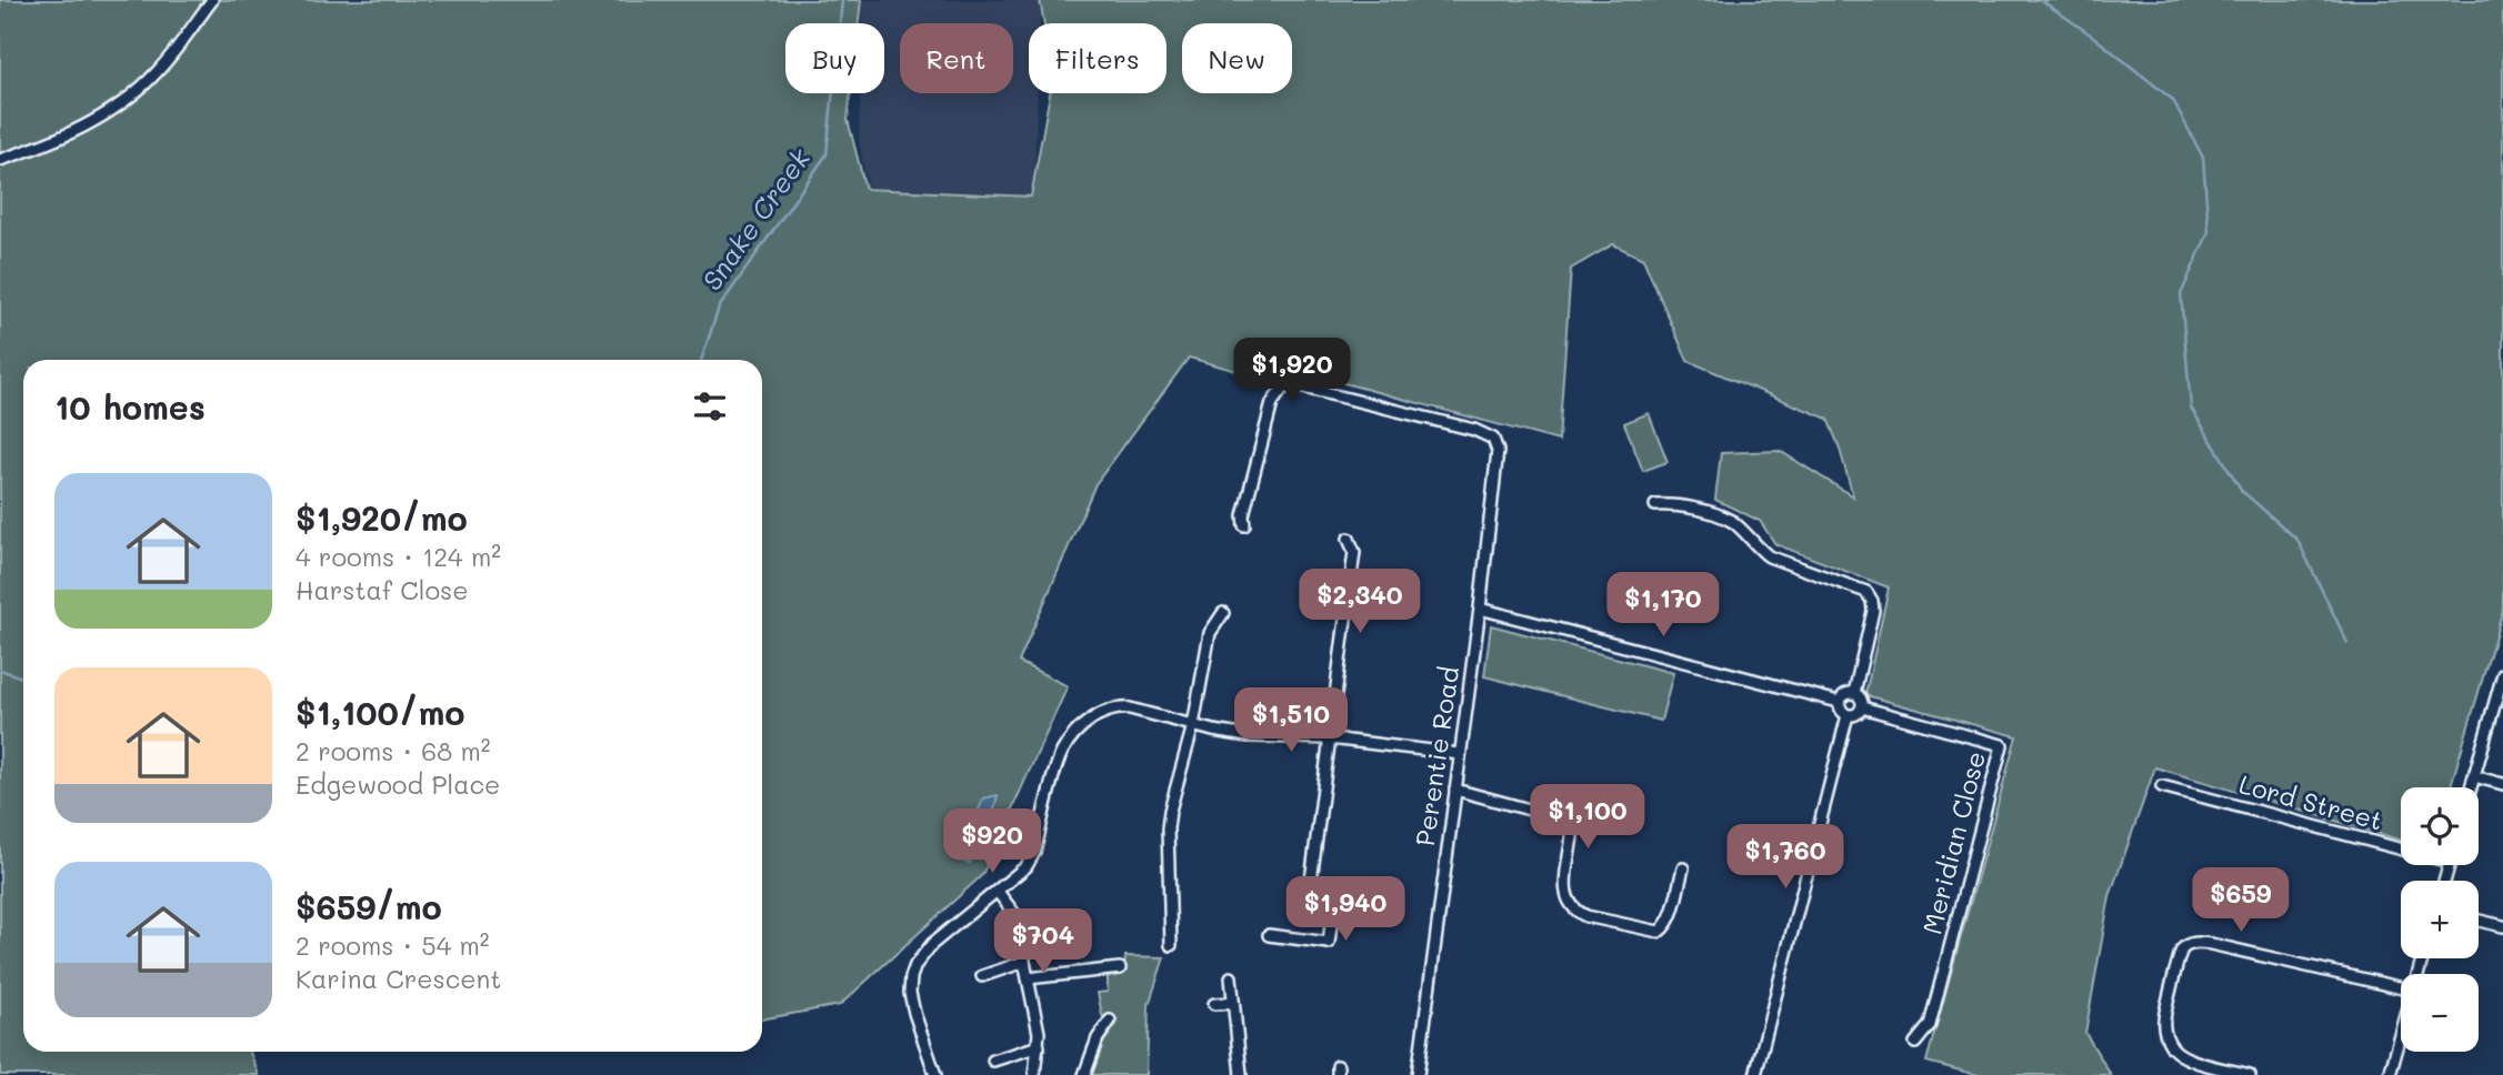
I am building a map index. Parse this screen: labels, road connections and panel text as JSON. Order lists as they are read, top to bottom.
{
  "streets": {
    "street": ["Perentie Road", "Lord Street", "Meridian Close"]
  },
  "water": ["Snake Creek"],
  "page": {
    "chip": [
      "Buy",
      "Rent",
      "Filters",
      "New"
    ],
    "price": [
      "$1,920",
      "$2,340",
      "$1,170",
      "$1,510",
      "$1,100",
      "$920",
      "$1,760",
      "$659",
      "$1,940",
      "$704"
    ],
    "heading": "10 homes",
    "list": [
      {
        "name": "$1,920/mo",
        "note": "4 rooms · 124 m² · Harstaf Close"
      },
      {
        "name": "$1,100/mo",
        "note": "2 rooms · 68 m² · Edgewood Place"
      },
      {
        "name": "$659/mo",
        "note": "2 rooms · 54 m² · Karina Crescent"
      }
    ],
    "map_buttons": ["+", "−"]
  }
}
